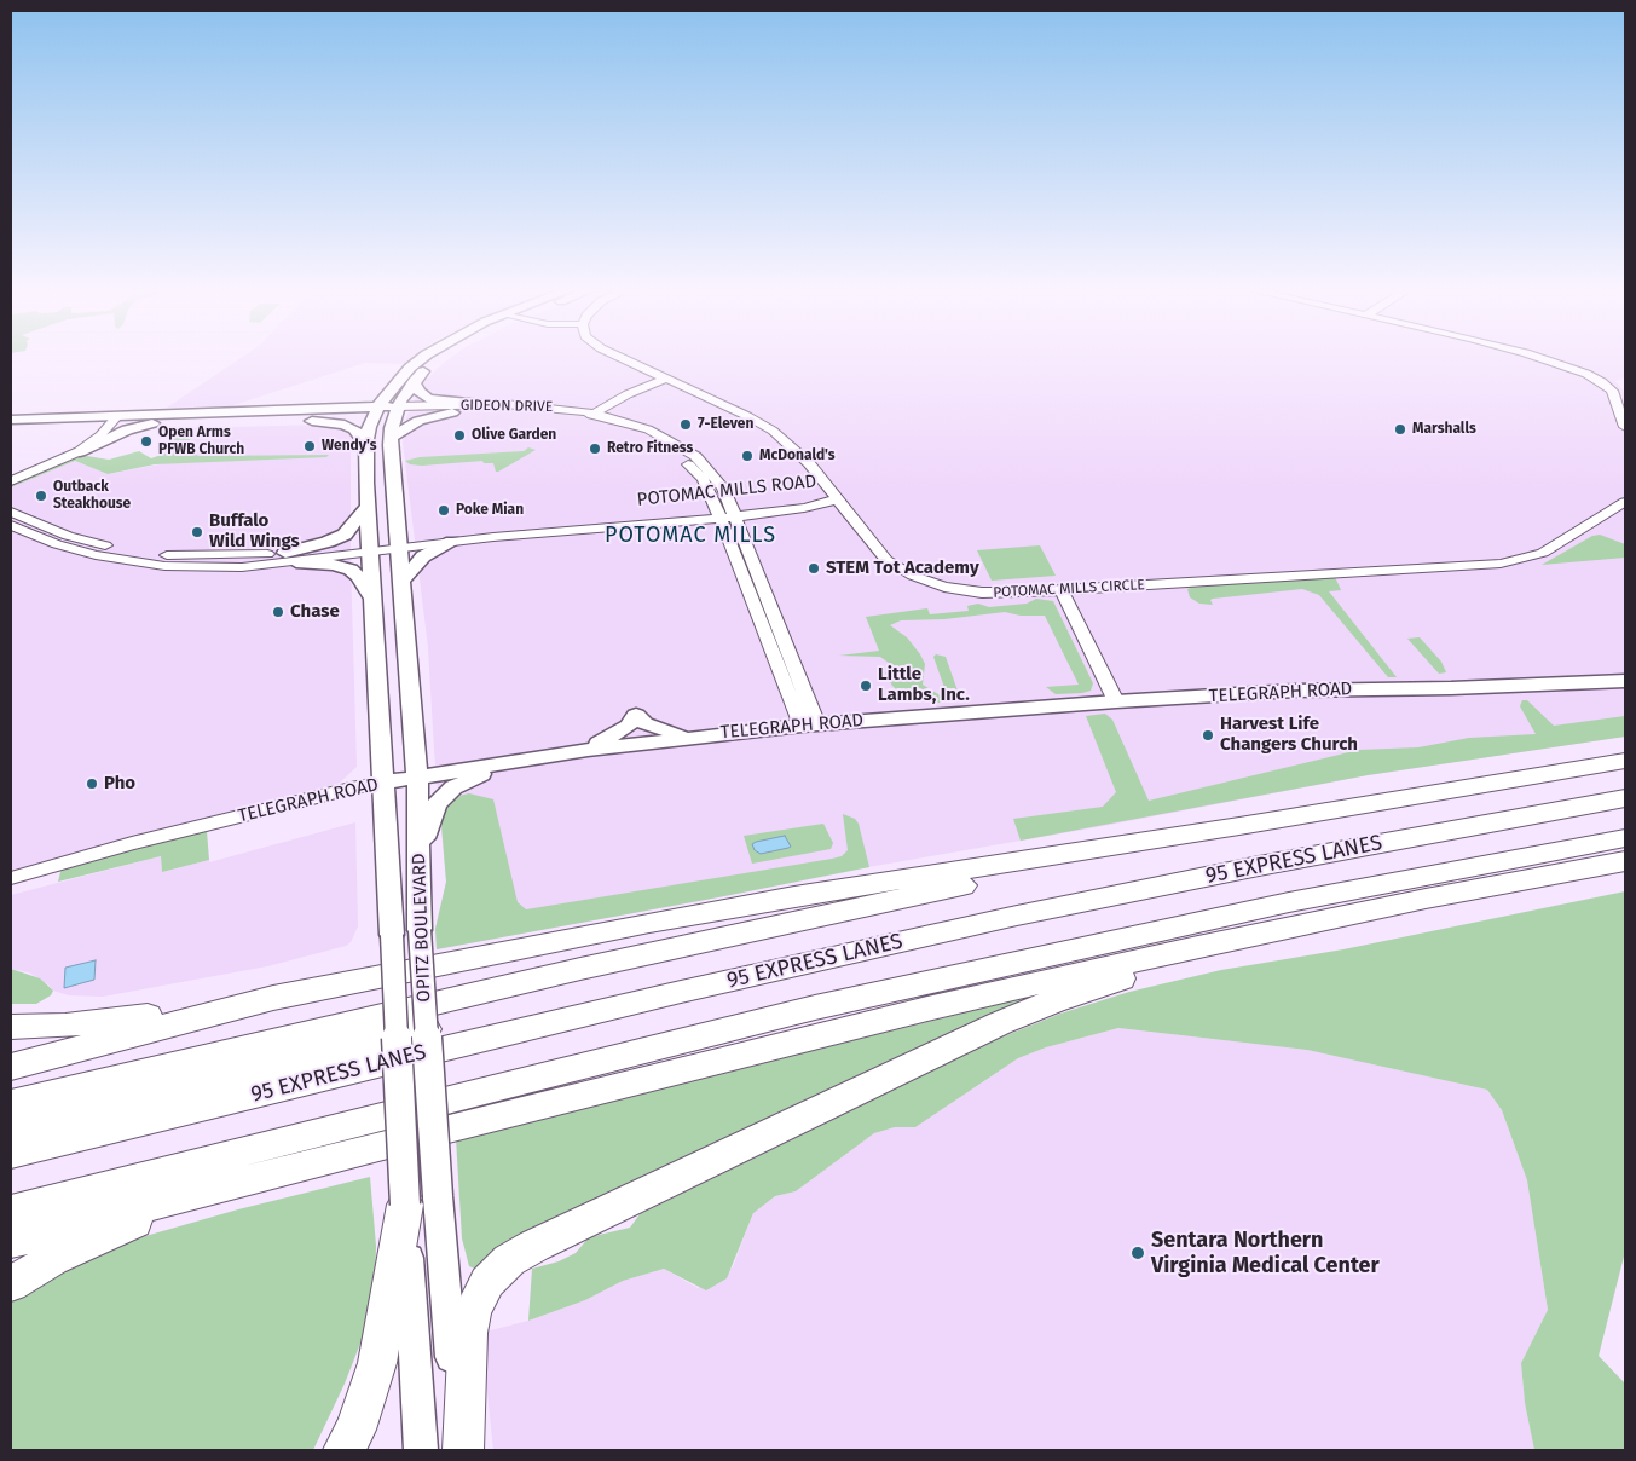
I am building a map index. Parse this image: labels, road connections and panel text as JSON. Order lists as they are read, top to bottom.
{
  "streets": {
    "highway": ["95 EXPRESS LANES"],
    "main road": ["GIDEON DRIVE", "TELEGRAPH ROAD", "OPITZ BOULEVARD"],
    "street": ["POTOMAC MILLS ROAD", "POTOMAC MILLS CIRCLE"]
  },
  "crossings": [
    ["GIDEON DRIVE", "POTOMAC MILLS ROAD"],
    ["GIDEON DRIVE", "TELEGRAPH ROAD"],
    ["GIDEON DRIVE", "OPITZ BOULEVARD"],
    ["POTOMAC MILLS ROAD", "POTOMAC MILLS CIRCLE"],
    ["POTOMAC MILLS ROAD", "OPITZ BOULEVARD"],
    ["TELEGRAPH ROAD", "OPITZ BOULEVARD"]
  ],
  "districts": ["POTOMAC MILLS"],
  "places": [
    "7-Eleven",
    "Marshalls",
    "Olive Garden",
    "Open Arms PFWB Church",
    "Wendy's",
    "Retro Fitness",
    "McDonald's",
    "Outback Steakhouse",
    "Poke Mian",
    "Buffalo Wild Wings",
    "STEM Tot Academy",
    "Chase",
    "Little Lambs, Inc.",
    "Harvest Life Changers Church",
    "Pho",
    "Sentara Northern Virginia Medical Center"
  ]
}
